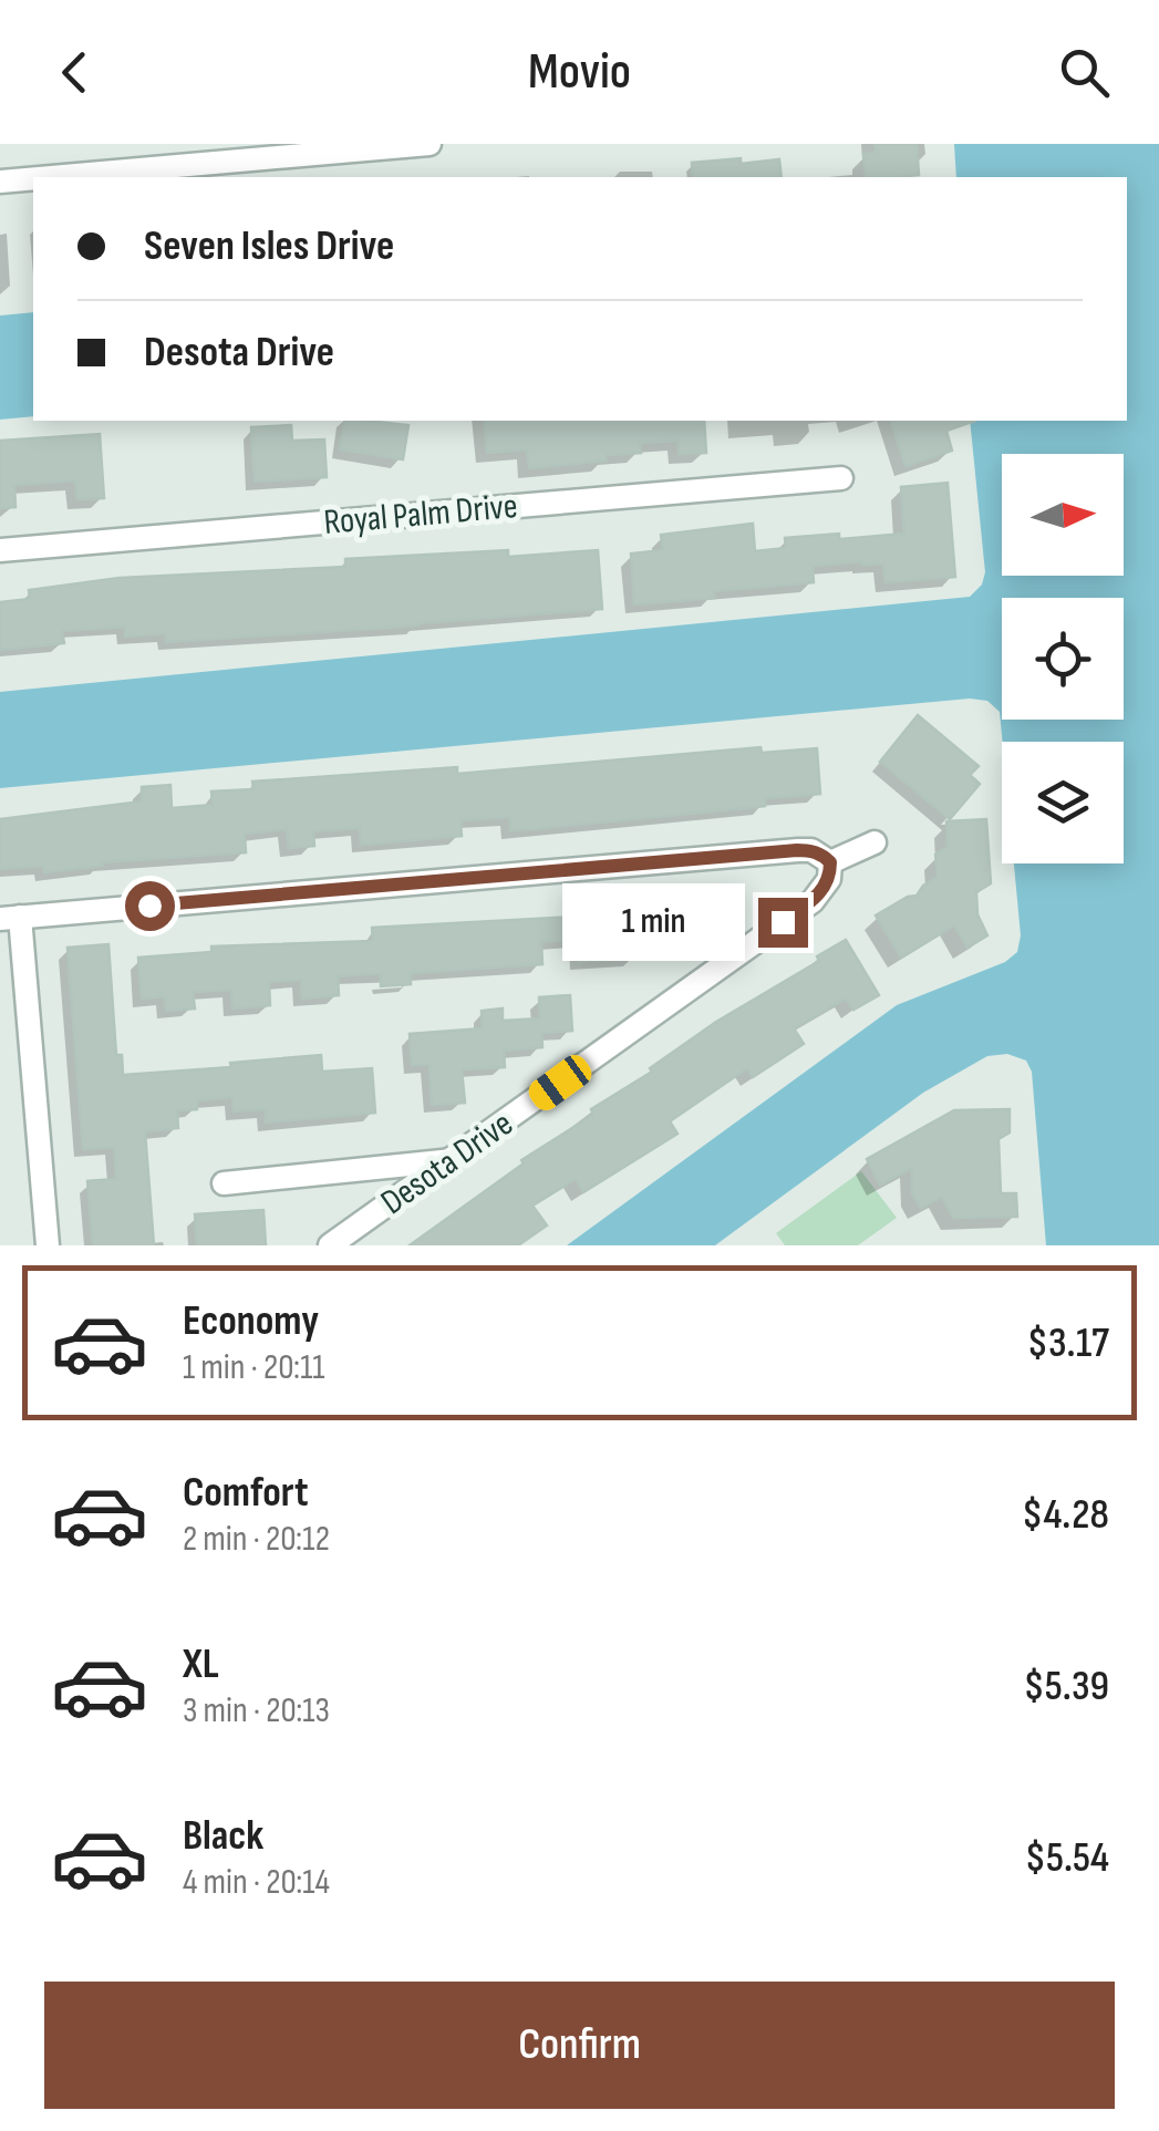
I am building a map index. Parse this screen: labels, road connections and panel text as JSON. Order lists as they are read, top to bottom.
{
  "streets": {
    "street": ["Royal Palm Drive", "Desota Drive"]
  },
  "north": "right",
  "page": {
    "header": "Movio",
    "banner": ["Seven Isles Drive", "Desota Drive"],
    "bubble": "1 min",
    "list": [
      {
        "name": "Economy",
        "note": "1 min · 20:11",
        "value": "$3.17"
      },
      {
        "name": "Comfort",
        "note": "2 min · 20:12",
        "value": "$4.28"
      },
      {
        "name": "XL",
        "note": "3 min · 20:13",
        "value": "$5.39"
      },
      {
        "name": "Black",
        "note": "4 min · 20:14",
        "value": "$5.54"
      }
    ],
    "buttons": "Confirm"
  }
}
